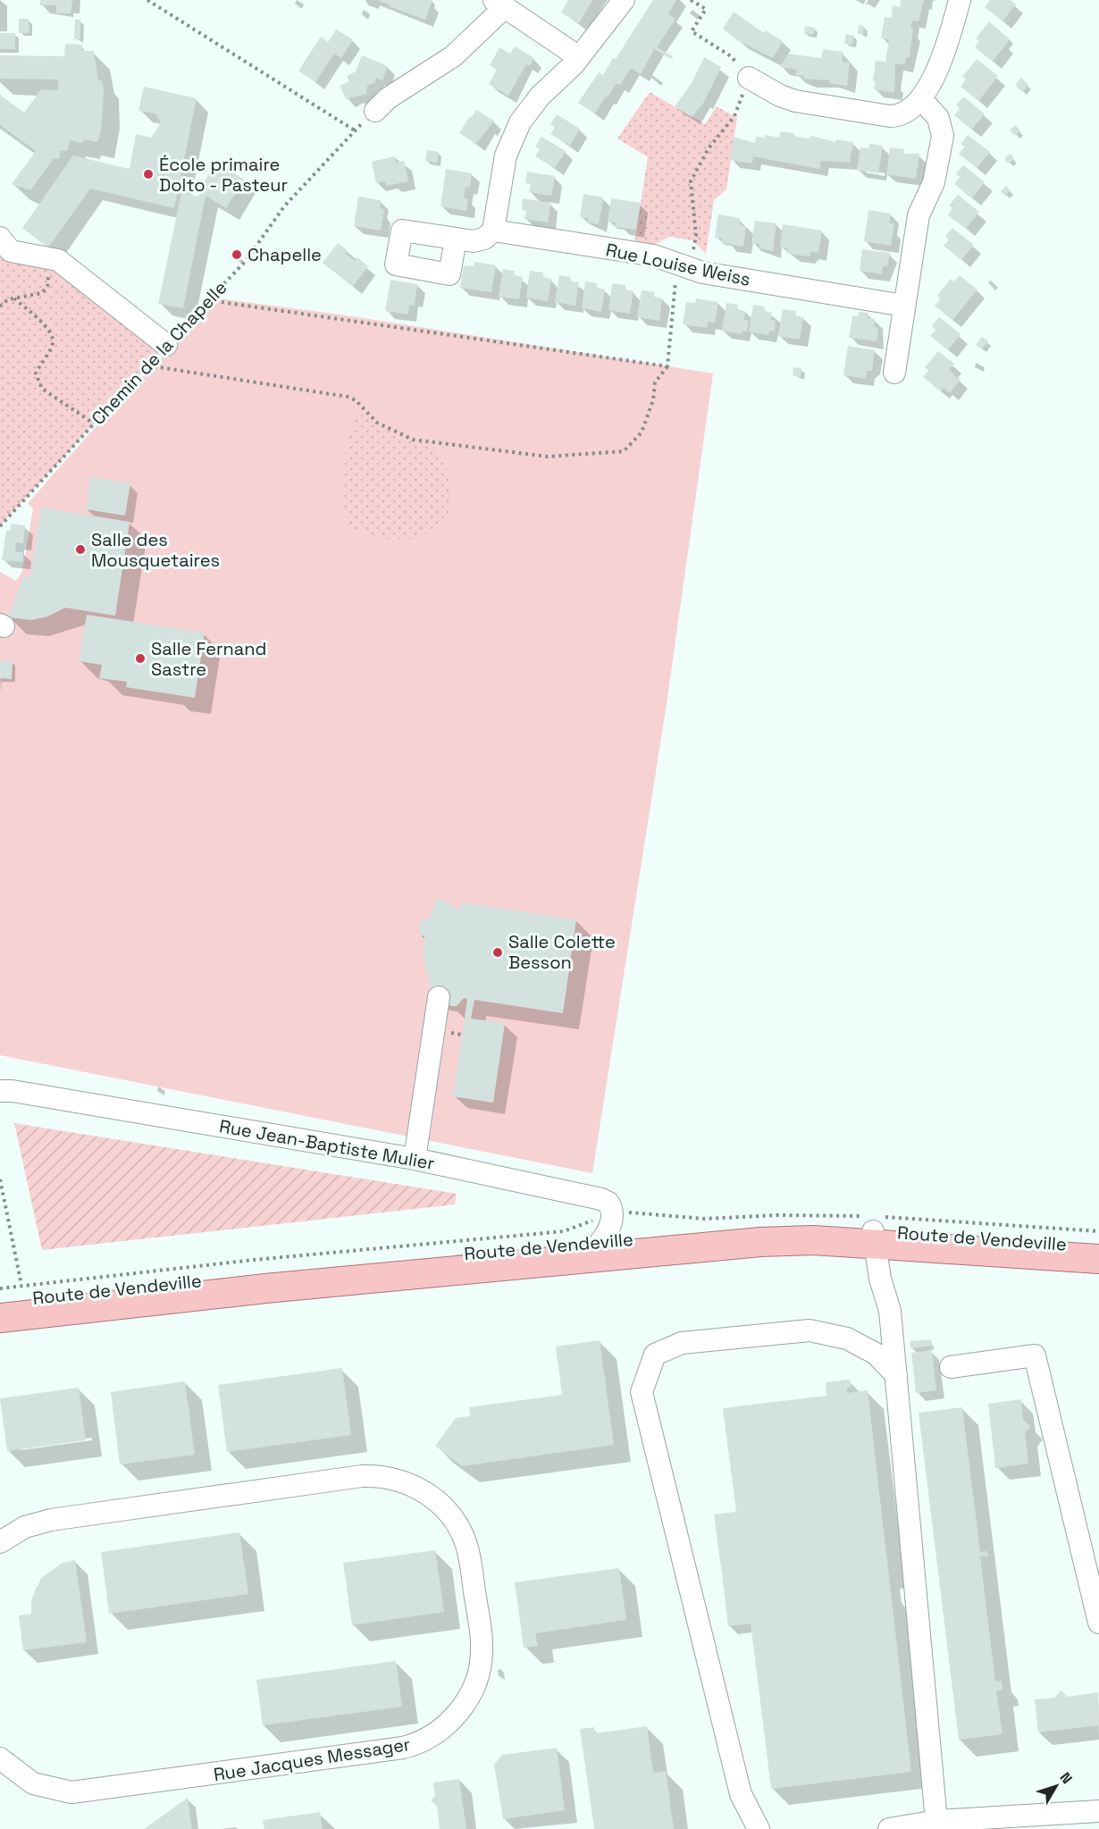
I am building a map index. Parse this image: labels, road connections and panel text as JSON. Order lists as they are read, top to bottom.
{
  "streets": {
    "main road": ["Route de Vendeville"],
    "street": ["Rue Louise Weiss", "Rue Jean-Baptiste Mulier", "Rue Jacques Messager"],
    "path": ["Chemin de la Chapelle"]
  },
  "crossings": [
    ["Rue Jean-Baptiste Mulier", "Route de Vendeville"]
  ],
  "places": [
    "École primaire Dolto - Pasteur",
    "Chapelle",
    "Salle des Mousquetaires",
    "Salle Fernand Sastre",
    "Salle Colette Besson"
  ],
  "north": "top right"
}
